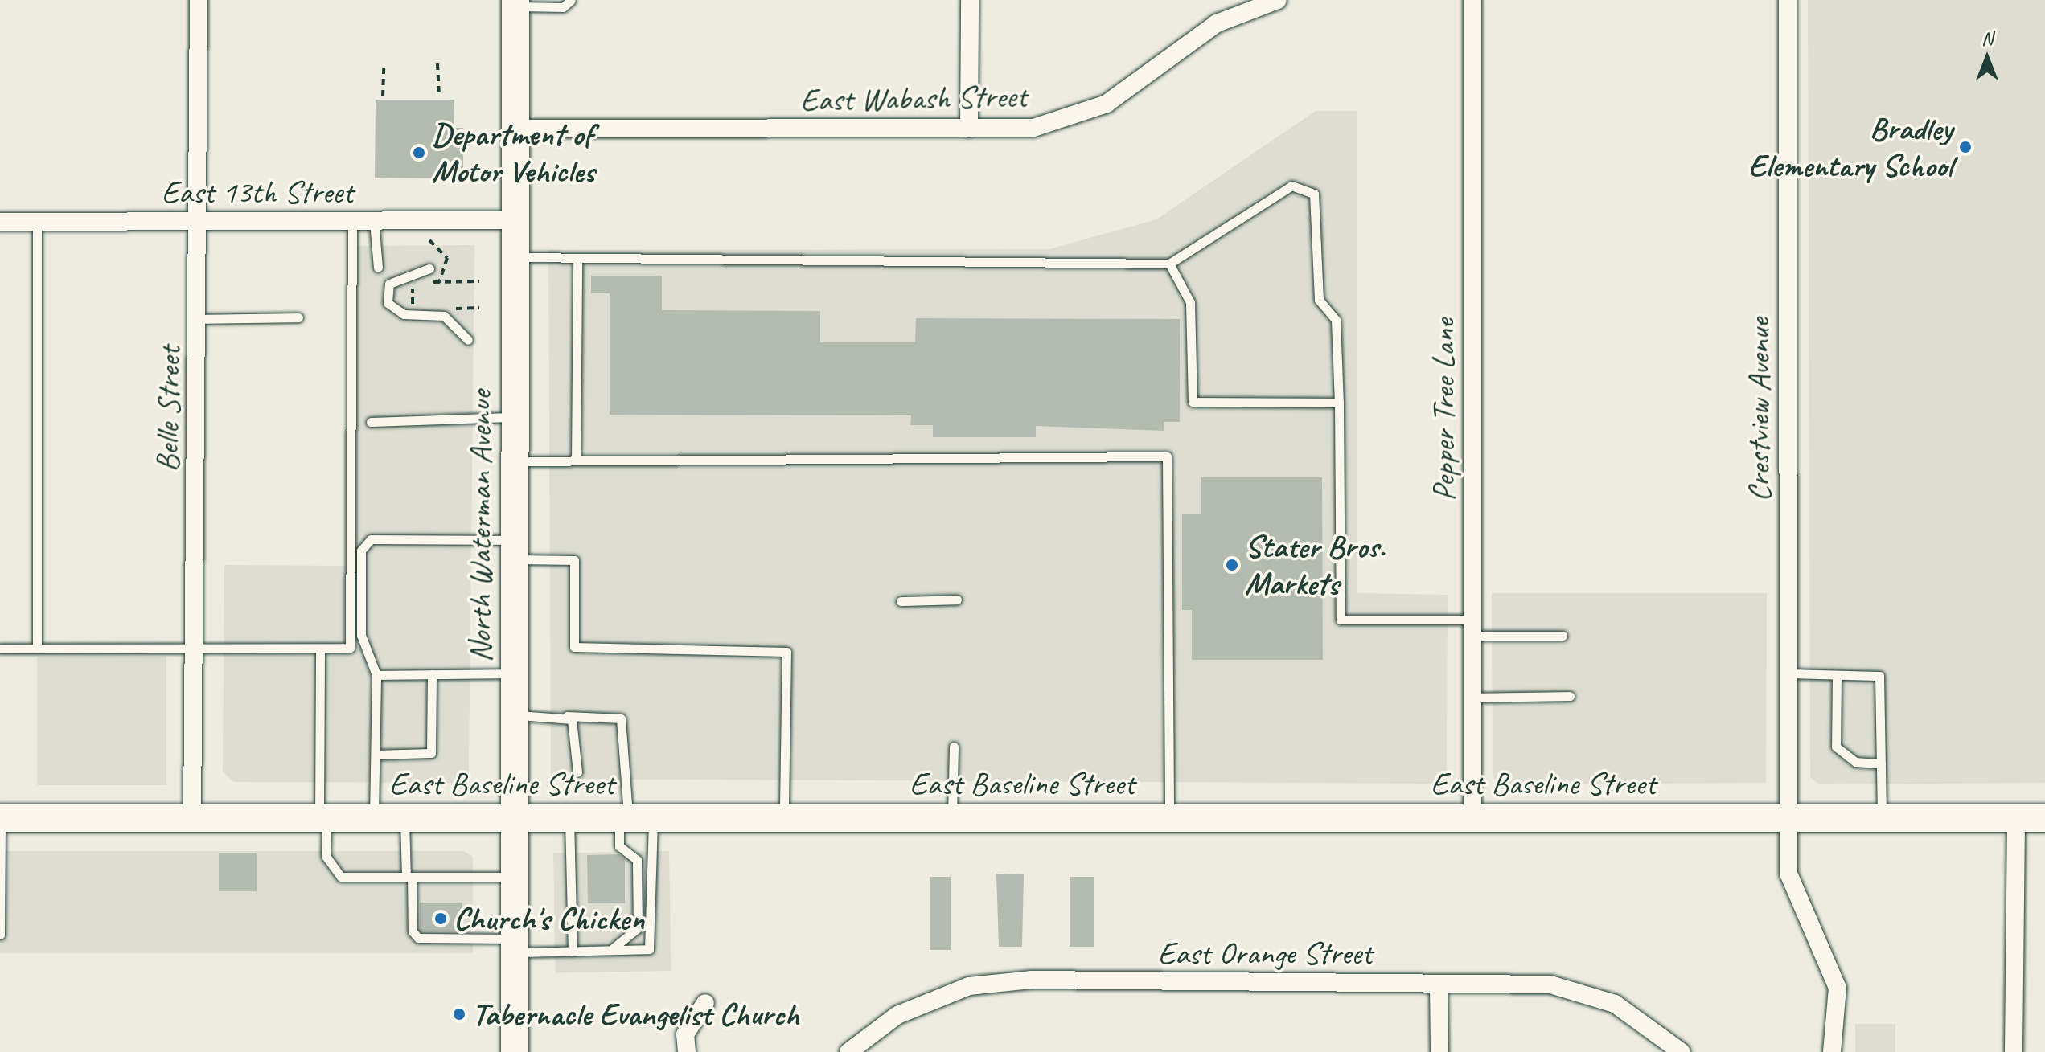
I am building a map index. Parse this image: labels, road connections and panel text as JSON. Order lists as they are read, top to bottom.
{
  "streets": {
    "main road": ["North Waterman Avenue", "East Baseline Street"],
    "street": [
      "East Wabash Street",
      "East 13th Street",
      "Belle Street",
      "Pepper Tree Lane",
      "Crestview Avenue",
      "East Orange Street"
    ]
  },
  "crossings": [
    ["East Wabash Street", "North Waterman Avenue"],
    ["East 13th Street", "Belle Street"],
    ["East 13th Street", "North Waterman Avenue"],
    ["Belle Street", "East Baseline Street"],
    ["Pepper Tree Lane", "East Baseline Street"],
    ["Crestview Avenue", "East Baseline Street"],
    ["North Waterman Avenue", "East Baseline Street"]
  ],
  "places": [
    "Bradley Elementary School",
    "Department of Motor Vehicles",
    "Stater Bros. Markets",
    "Church's Chicken",
    "Tabernacle Evangelist Church"
  ],
  "north": "top"
}
